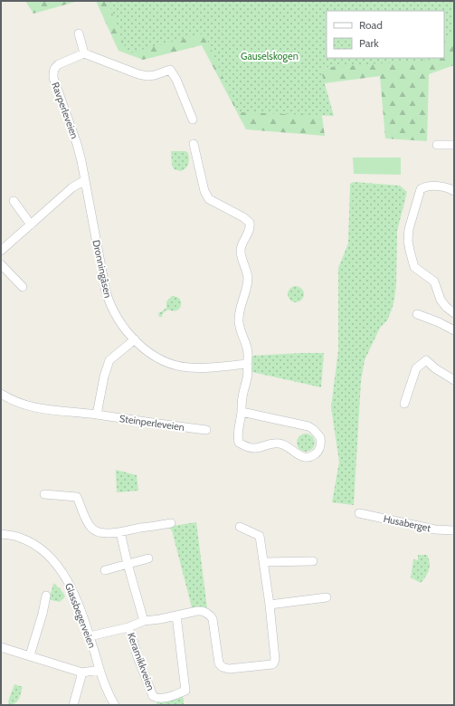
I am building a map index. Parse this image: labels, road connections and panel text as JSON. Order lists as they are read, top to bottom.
{
  "streets": {
    "street": [
      "Ravperleveien",
      "Dronningåsen",
      "Steinperleveien",
      "Husaberget",
      "Glassbegerveien",
      "Keramikkveien"
    ]
  },
  "crossings": [
    ["Ravperleveien", "Dronningåsen"],
    ["Glassbegerveien", "Keramikkveien"]
  ],
  "parks": ["Gauselskogen"],
  "legend": ["Road", "Park"]
}
